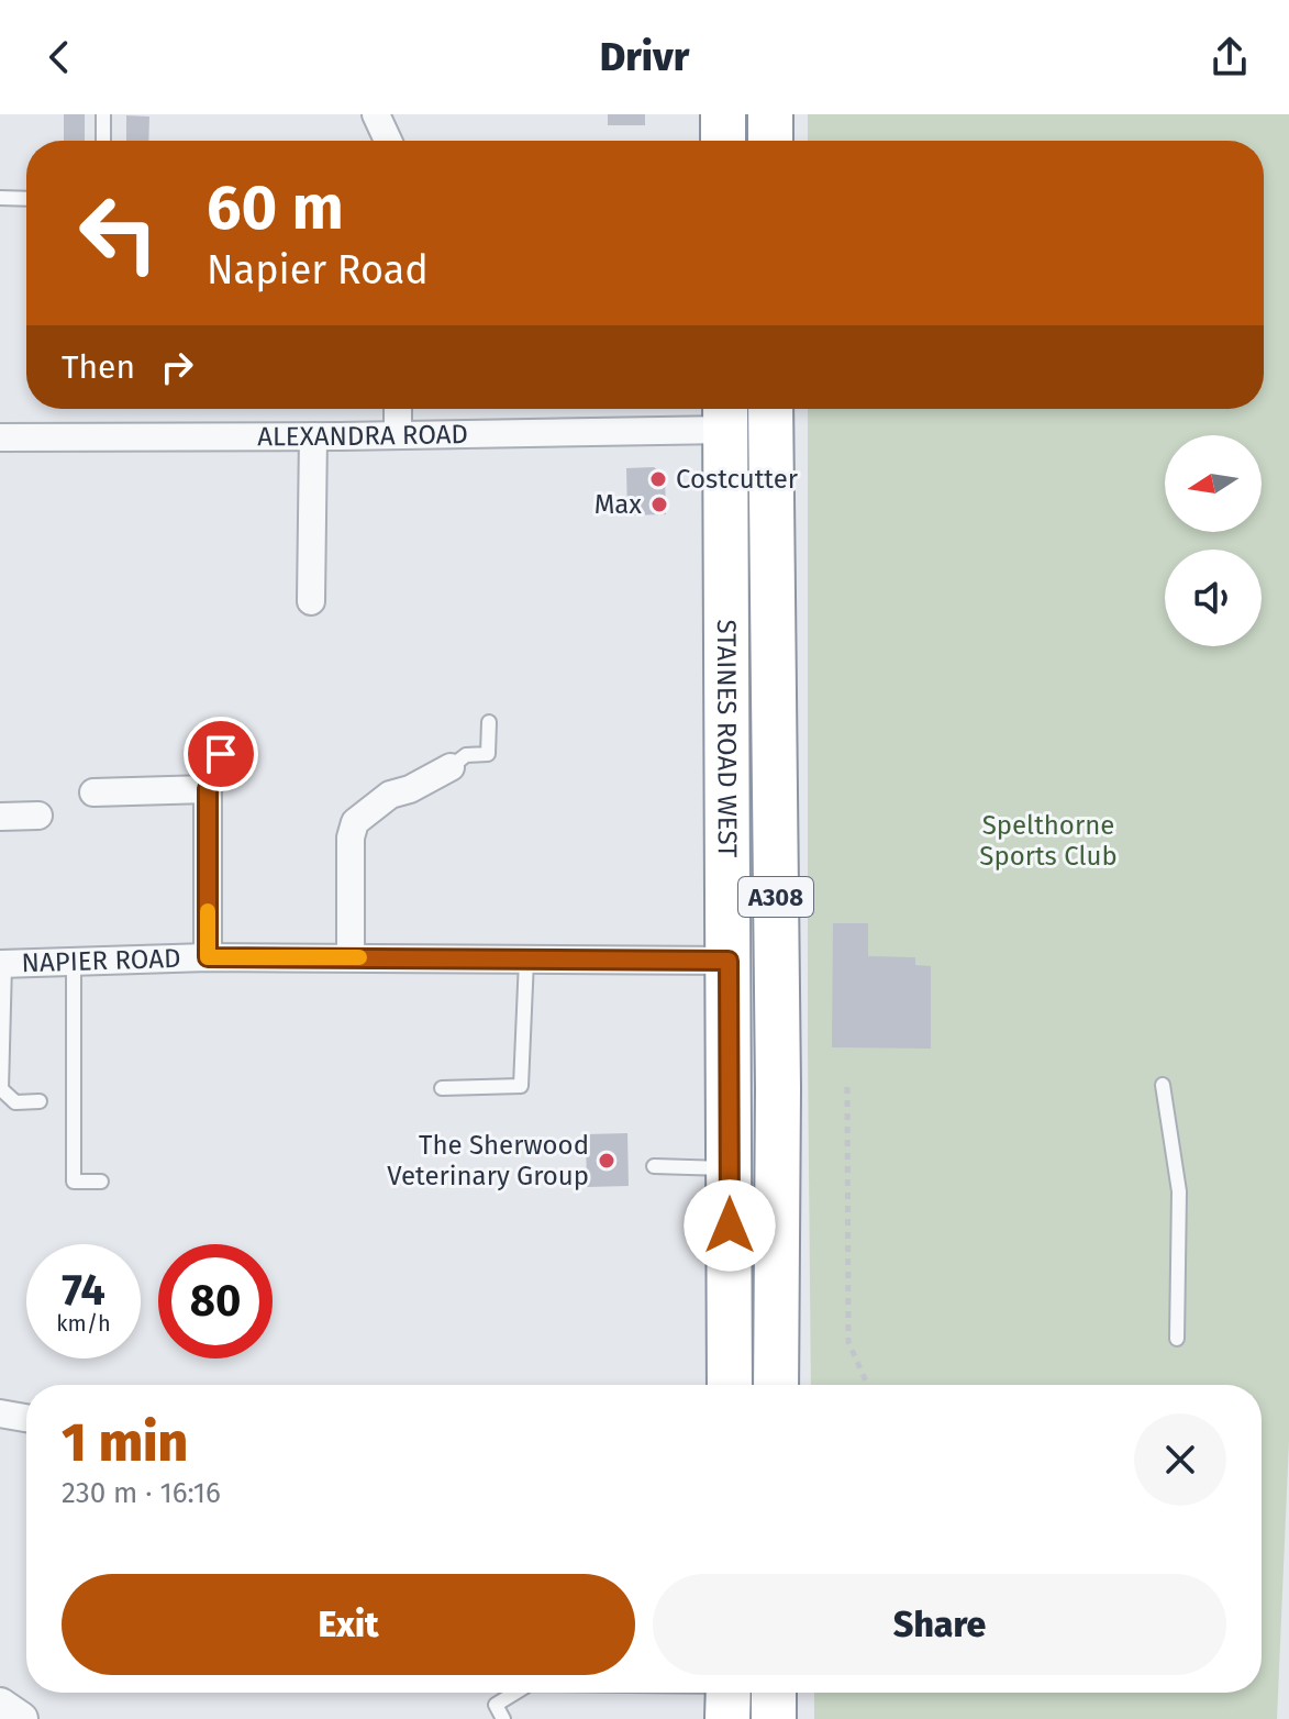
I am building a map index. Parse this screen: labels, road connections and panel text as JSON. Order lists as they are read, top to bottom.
{
  "streets": {
    "highway": ["STAINES ROAD WEST", "A308"],
    "street": ["ALEXANDRA ROAD", "NAPIER ROAD"]
  },
  "crossings": [
    ["ALEXANDRA ROAD", "STAINES ROAD WEST"],
    ["STAINES ROAD WEST", "NAPIER ROAD"]
  ],
  "parks": ["Spelthorne Sports Club"],
  "places": ["Costcutter", "Max", "The Sherwood Veterinary Group"],
  "north": "left",
  "page": {
    "header": "Drivr",
    "turn": ["60 m", "Napier Road"],
    "then": "Then",
    "speed": "74 km/h",
    "limit": "80",
    "heading": ["1 min", "230 m · 16:16"],
    "buttons": ["Exit", "Share"]
  }
}
